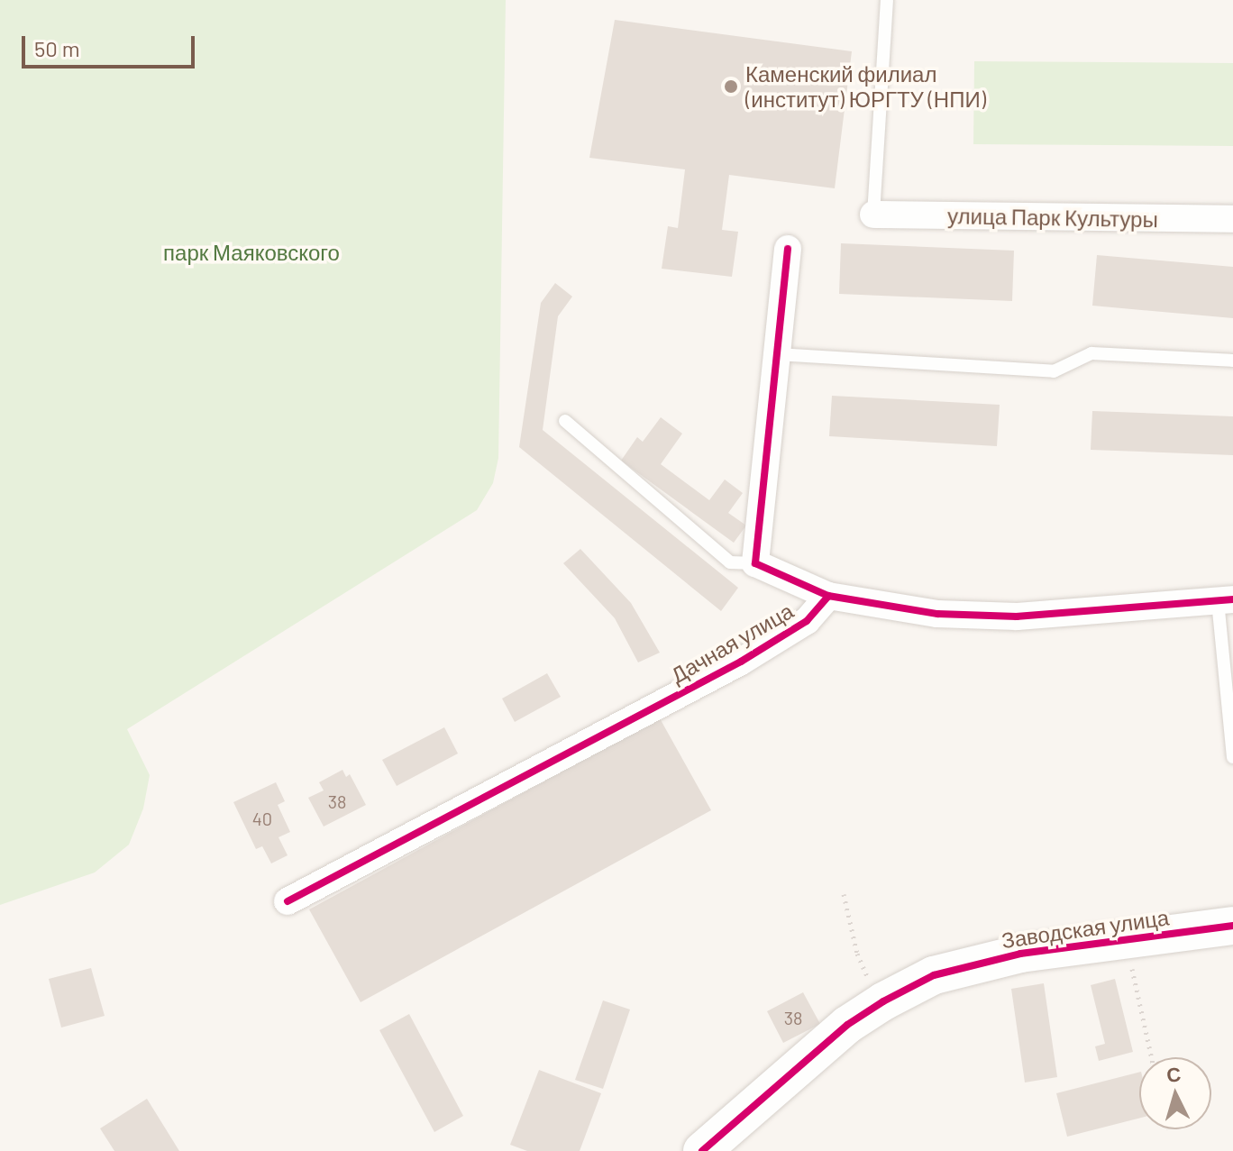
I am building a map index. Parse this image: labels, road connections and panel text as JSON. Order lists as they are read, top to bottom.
{
  "streets": {
    "street": ["улица Парк Культуры", "Дачная улица", "Заводская улица"]
  },
  "parks": ["парк Маяковского"],
  "places": ["Каменский филиал (институт) ЮРГТУ (НПИ)"],
  "house_numbers": ["38", "40", "38"],
  "scale_bar": "50 m",
  "north": "top"
}
